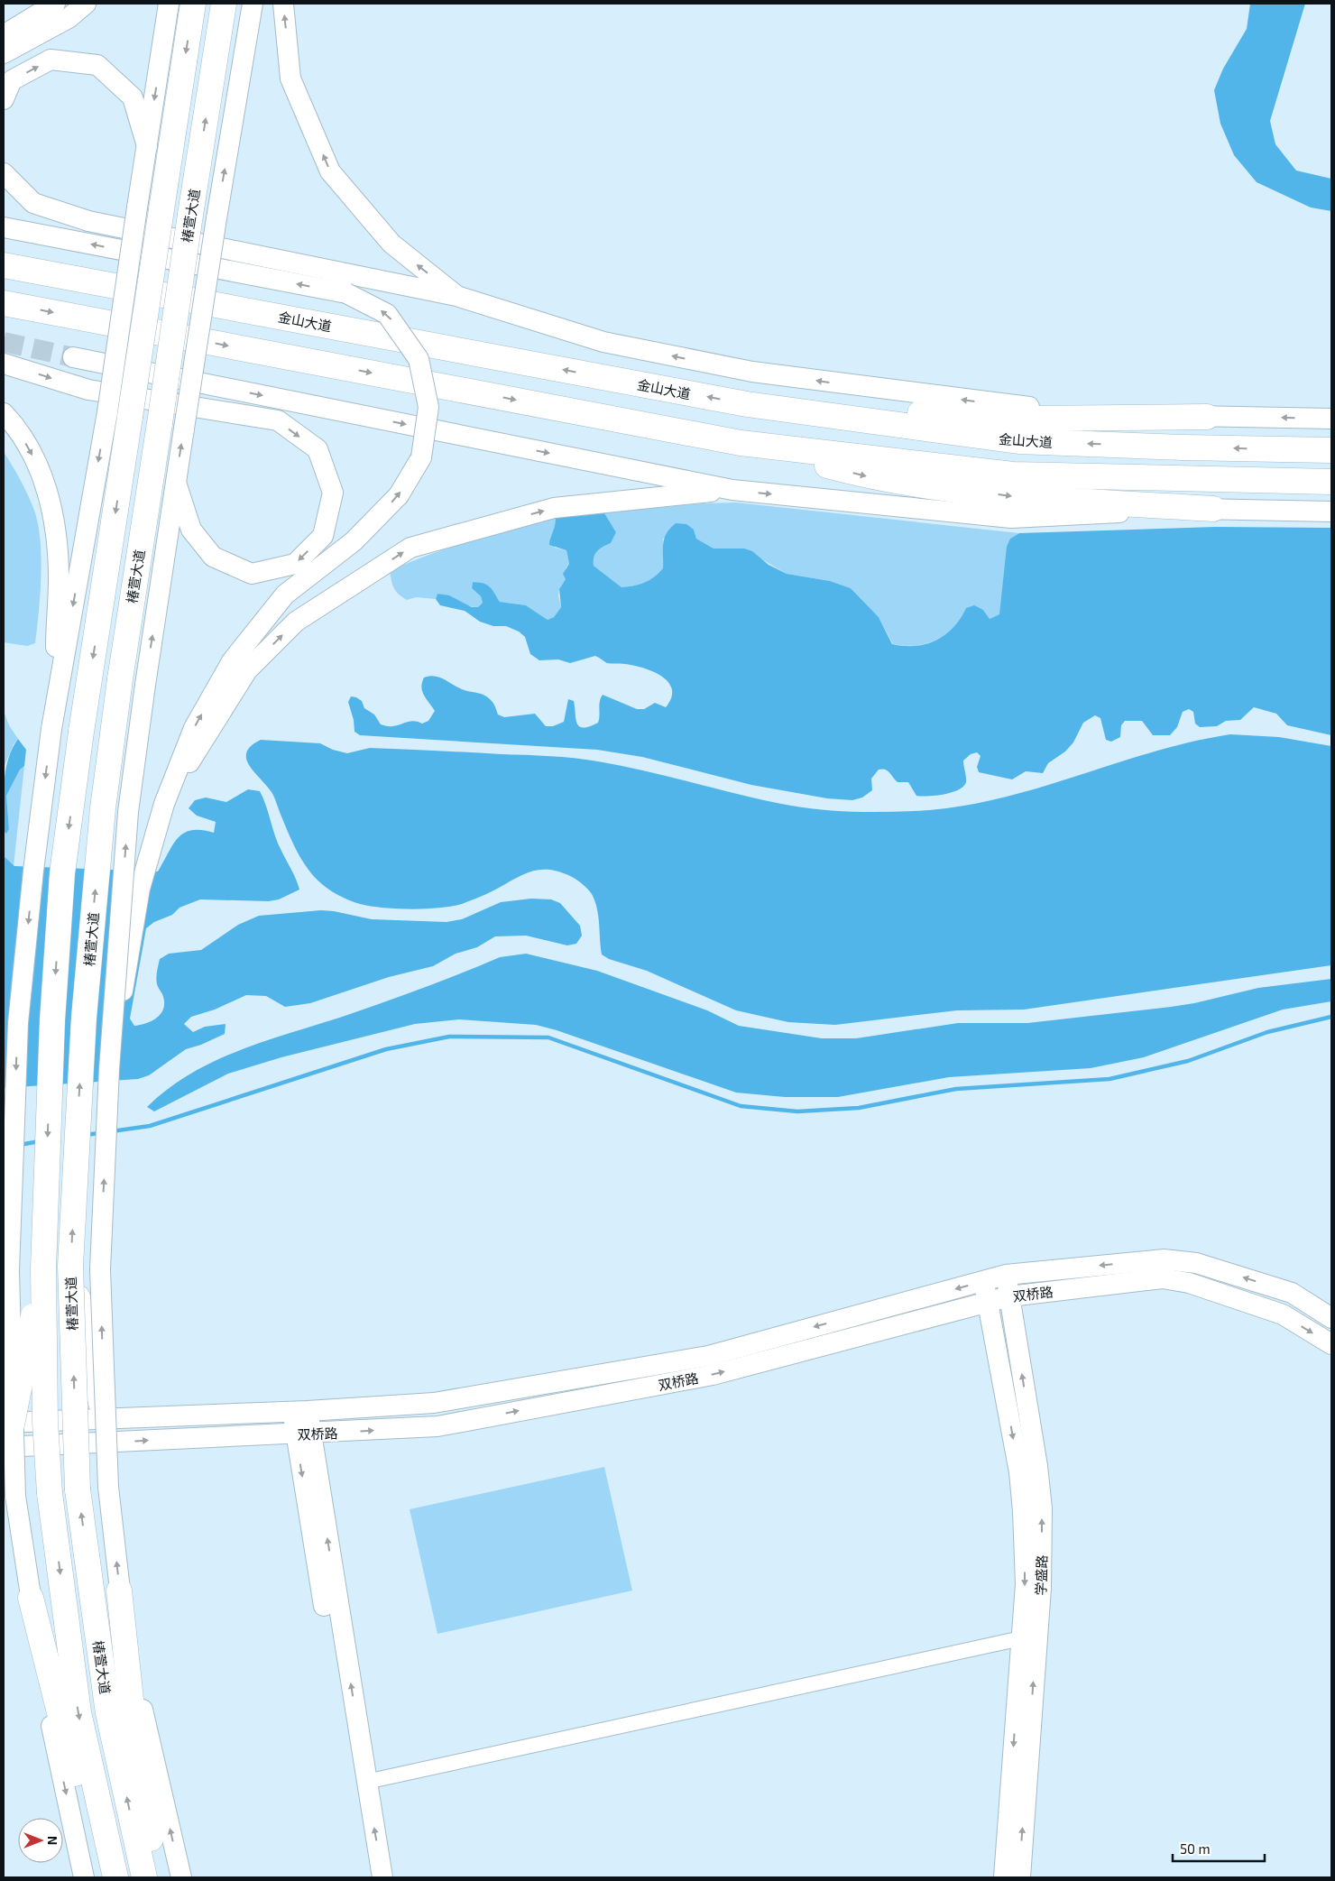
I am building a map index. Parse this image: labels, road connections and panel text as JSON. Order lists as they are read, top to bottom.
{
  "streets": {
    "highway": ["椿萱大道", "金山大道"],
    "main road": ["双桥路", "学盛路"]
  },
  "crossings": [
    ["双桥路", "学盛路"]
  ],
  "scale_bar": "50 m",
  "north": "right"
}
